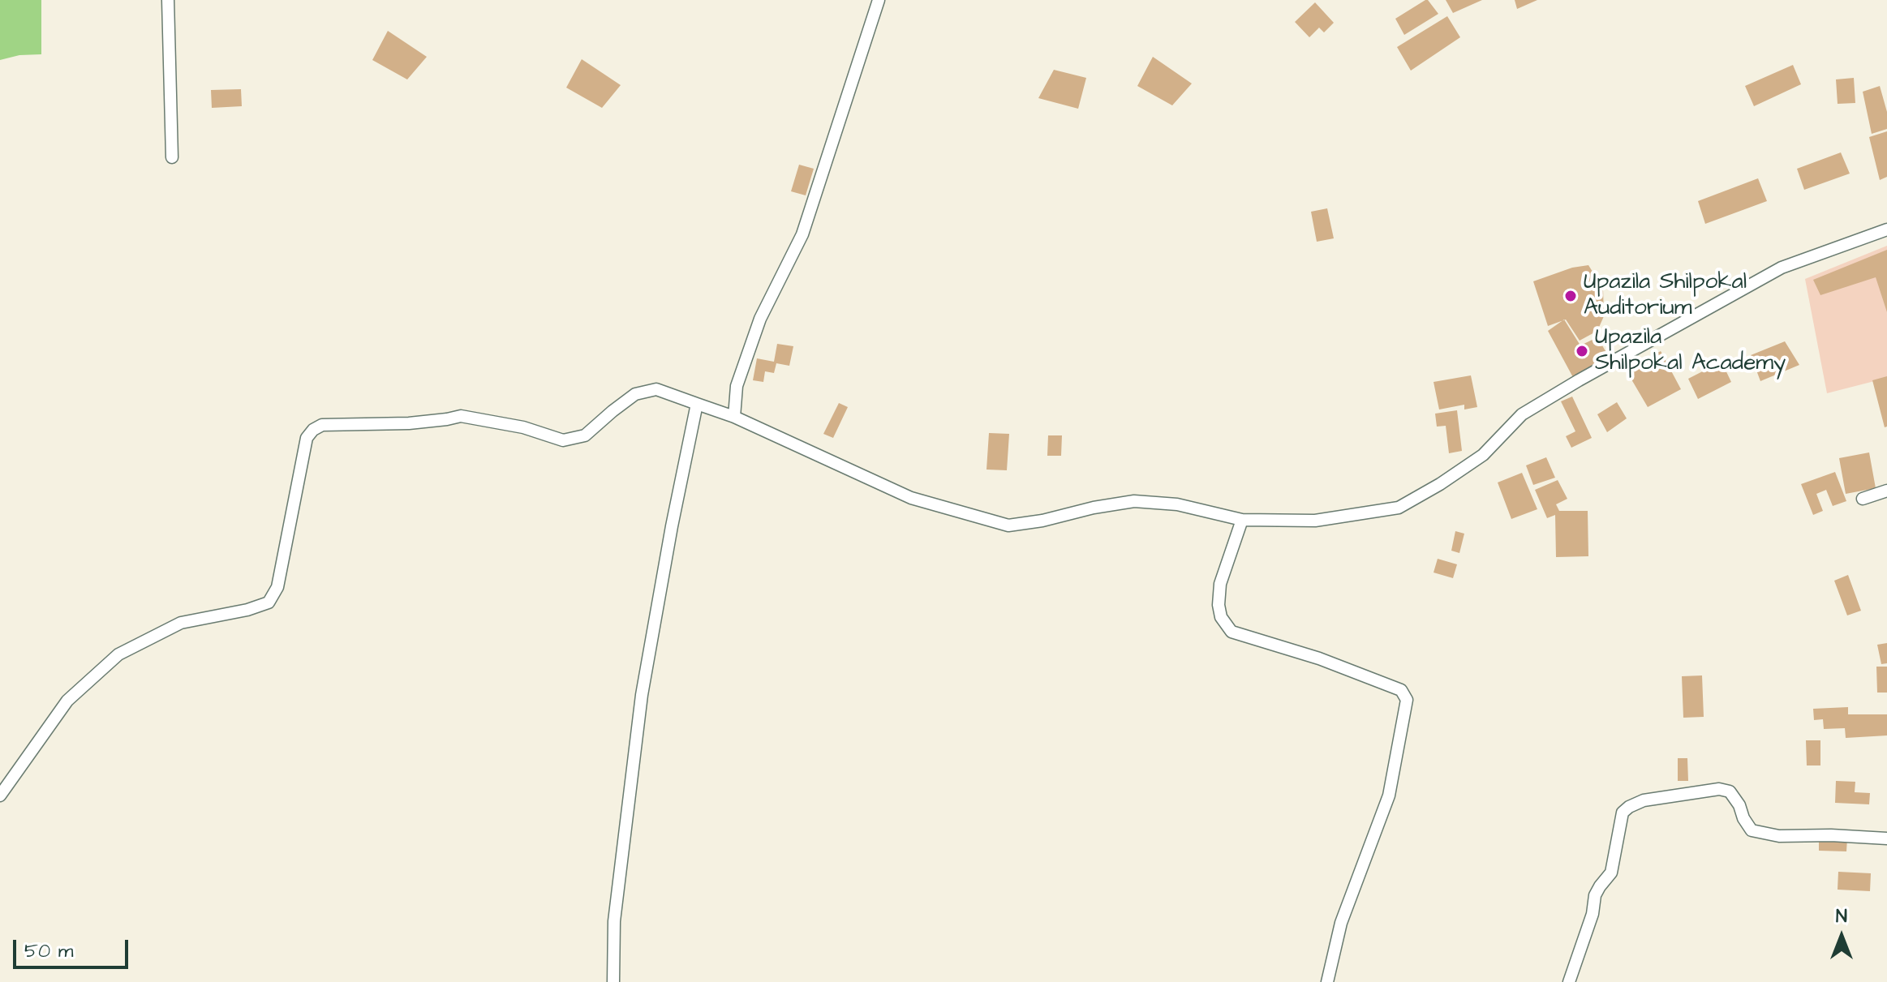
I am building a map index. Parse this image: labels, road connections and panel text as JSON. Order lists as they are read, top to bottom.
{
  "places": ["Upazila Shilpokal Auditorium", "Upazila Shilpokal Academy"],
  "scale_bar": "50 m",
  "north": "top"
}
